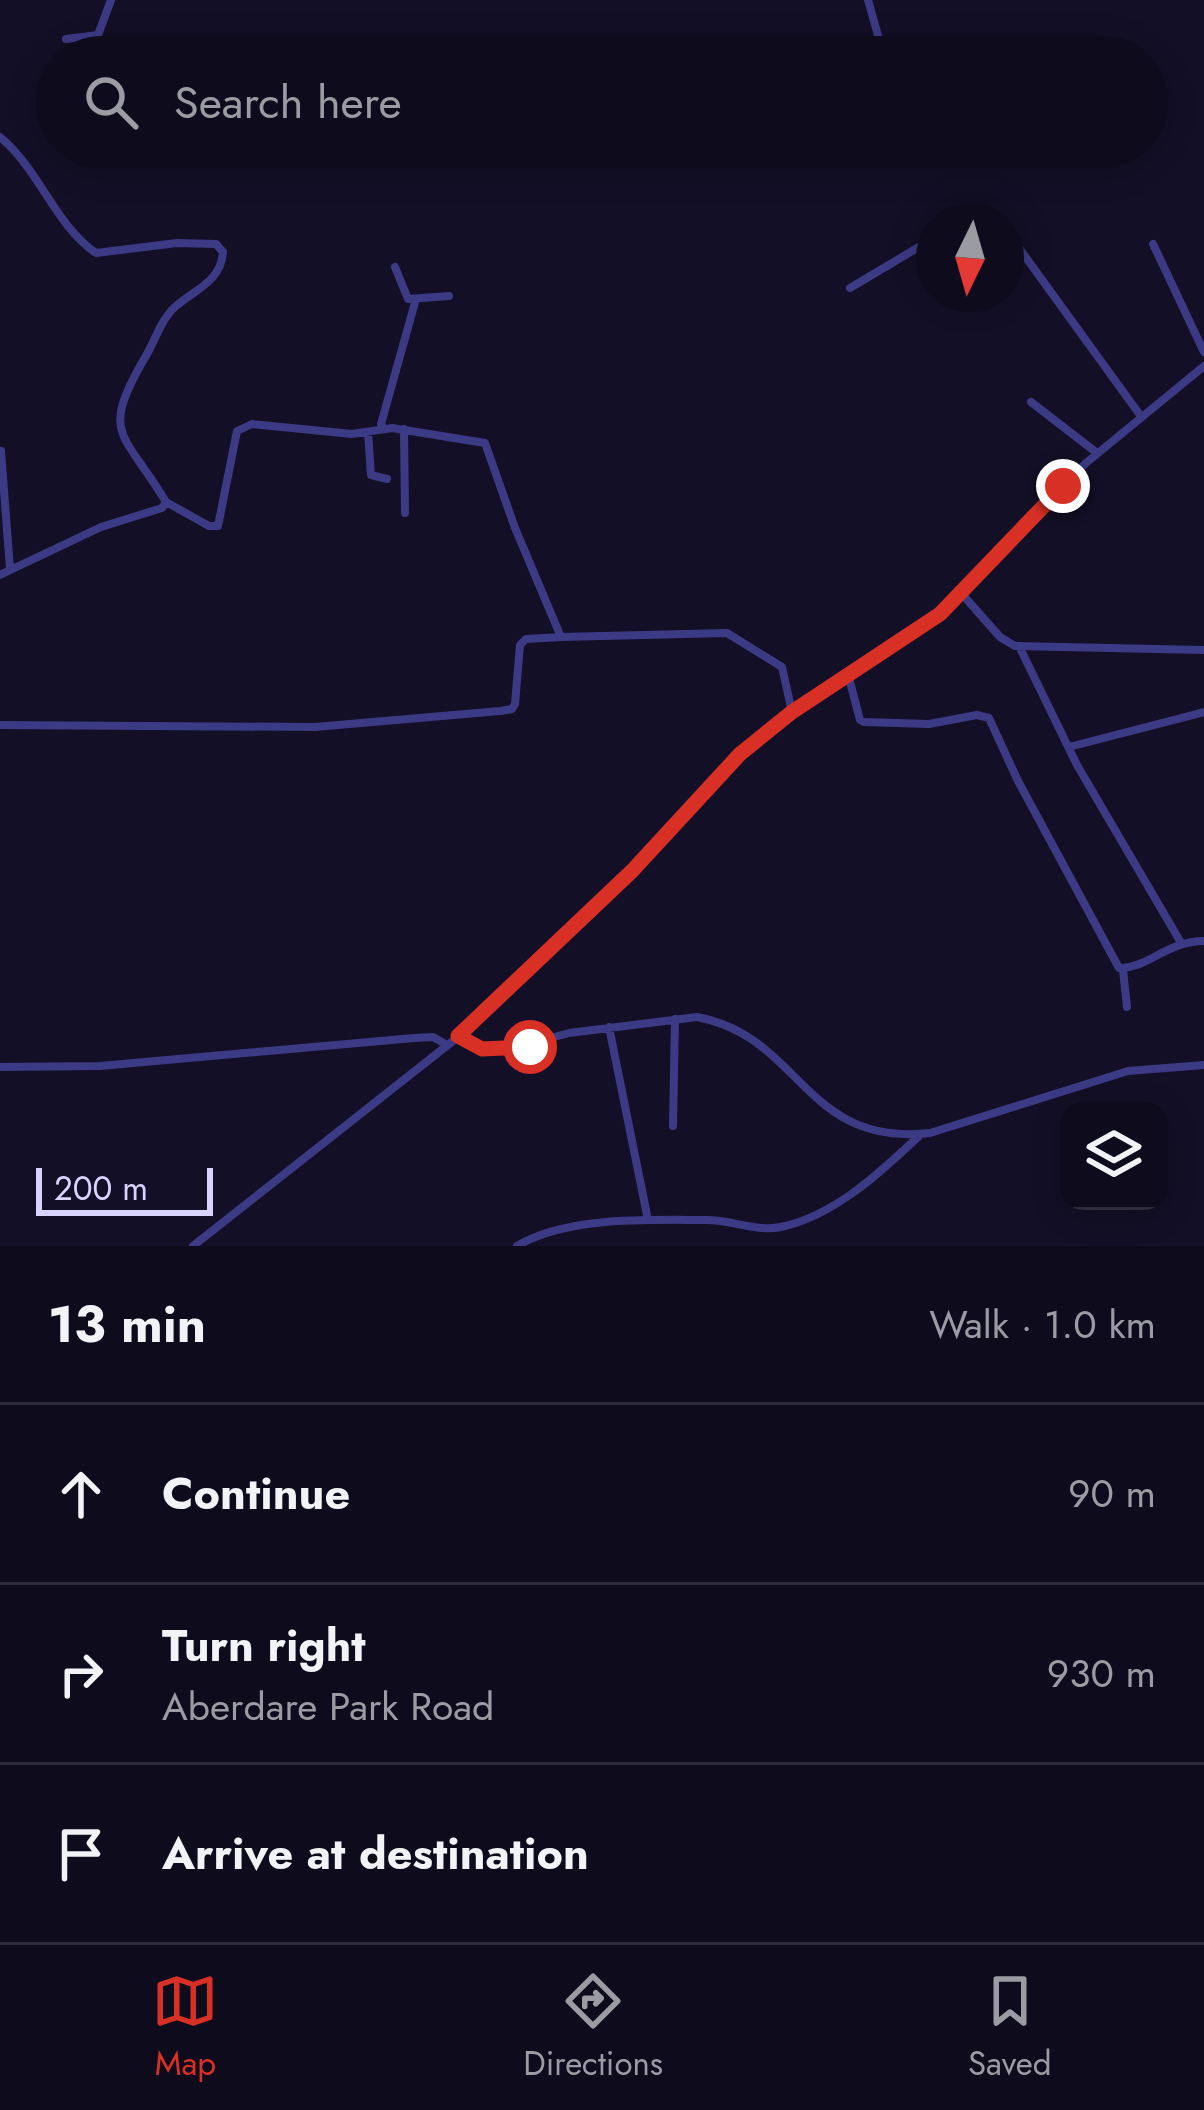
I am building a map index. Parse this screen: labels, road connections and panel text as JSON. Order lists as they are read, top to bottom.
{
  "scale_bar": "200 m",
  "north": "bottom",
  "page": {
    "search": "Search here",
    "scale": "200 m",
    "heading": ["13 min", "Walk · 1.0 km"],
    "list": [
      ["Continue", "90 m"],
      ["Turn right", "Aberdare Park Road", "930 m"],
      "Arrive at destination"
    ],
    "nav": ["Map", "Directions", "Saved"]
  }
}
